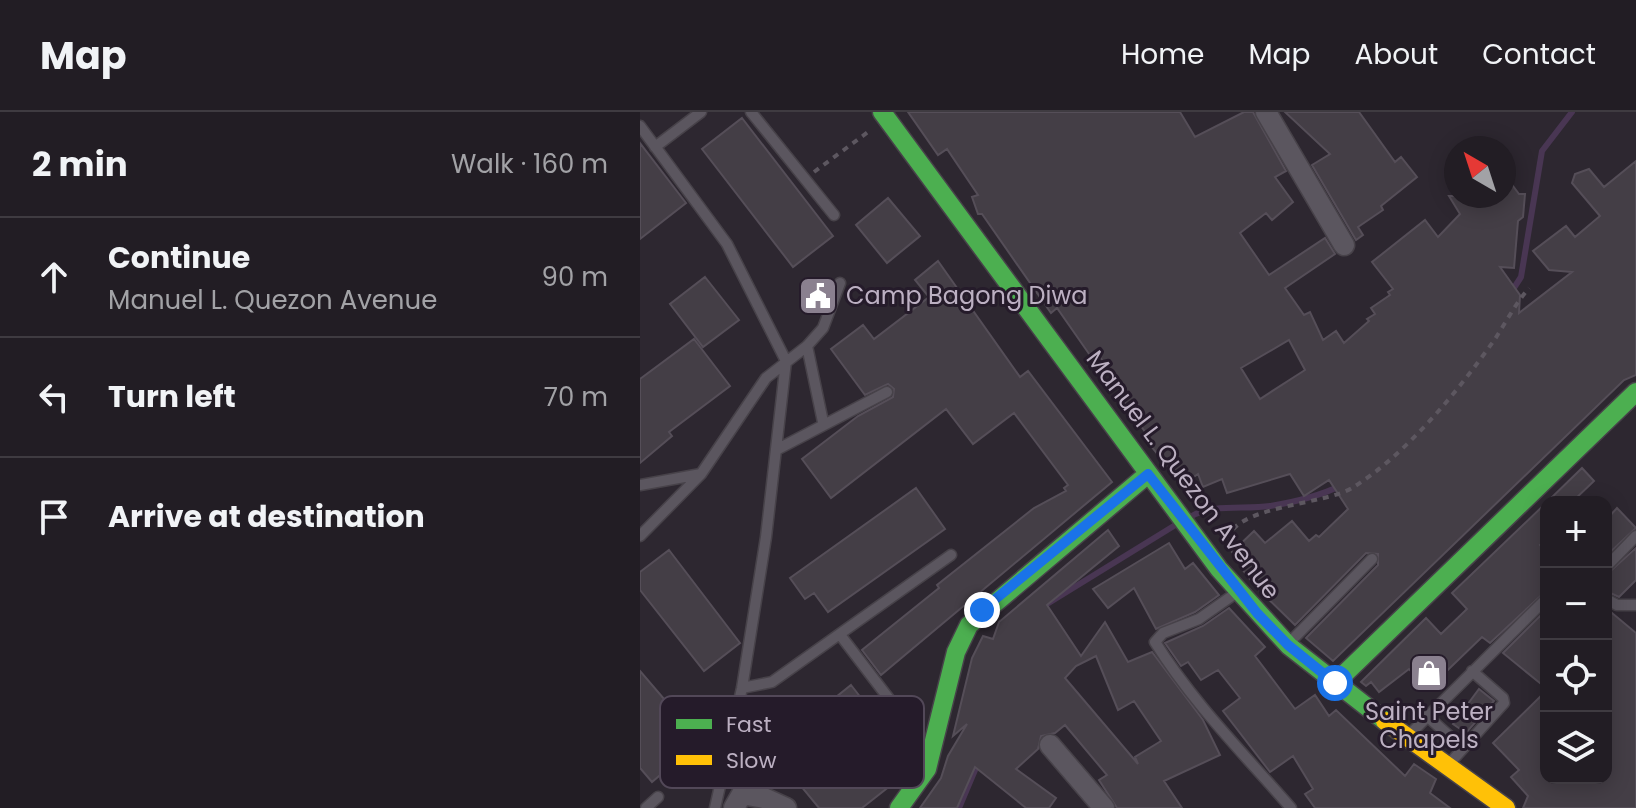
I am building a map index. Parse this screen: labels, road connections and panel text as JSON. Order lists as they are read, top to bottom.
{
  "streets": {
    "main road": ["Manuel L. Quezon Avenue"]
  },
  "places": {
    "public building": ["Camp Bagong Diwa"],
    "shop": ["Saint Peter Chapels"]
  },
  "legend": ["Fast", "Slow"],
  "north": "top left",
  "page": {
    "header": "Map",
    "nav": [
      "Home",
      "Map",
      "About",
      "Contact"
    ],
    "heading": ["2 min", "Walk · 160 m"],
    "list": [
      ["Continue", "Manuel L. Quezon Avenue", "90 m"],
      ["Turn left", "70 m"],
      "Arrive at destination"
    ],
    "map_buttons": ["+", "−"]
  }
}
